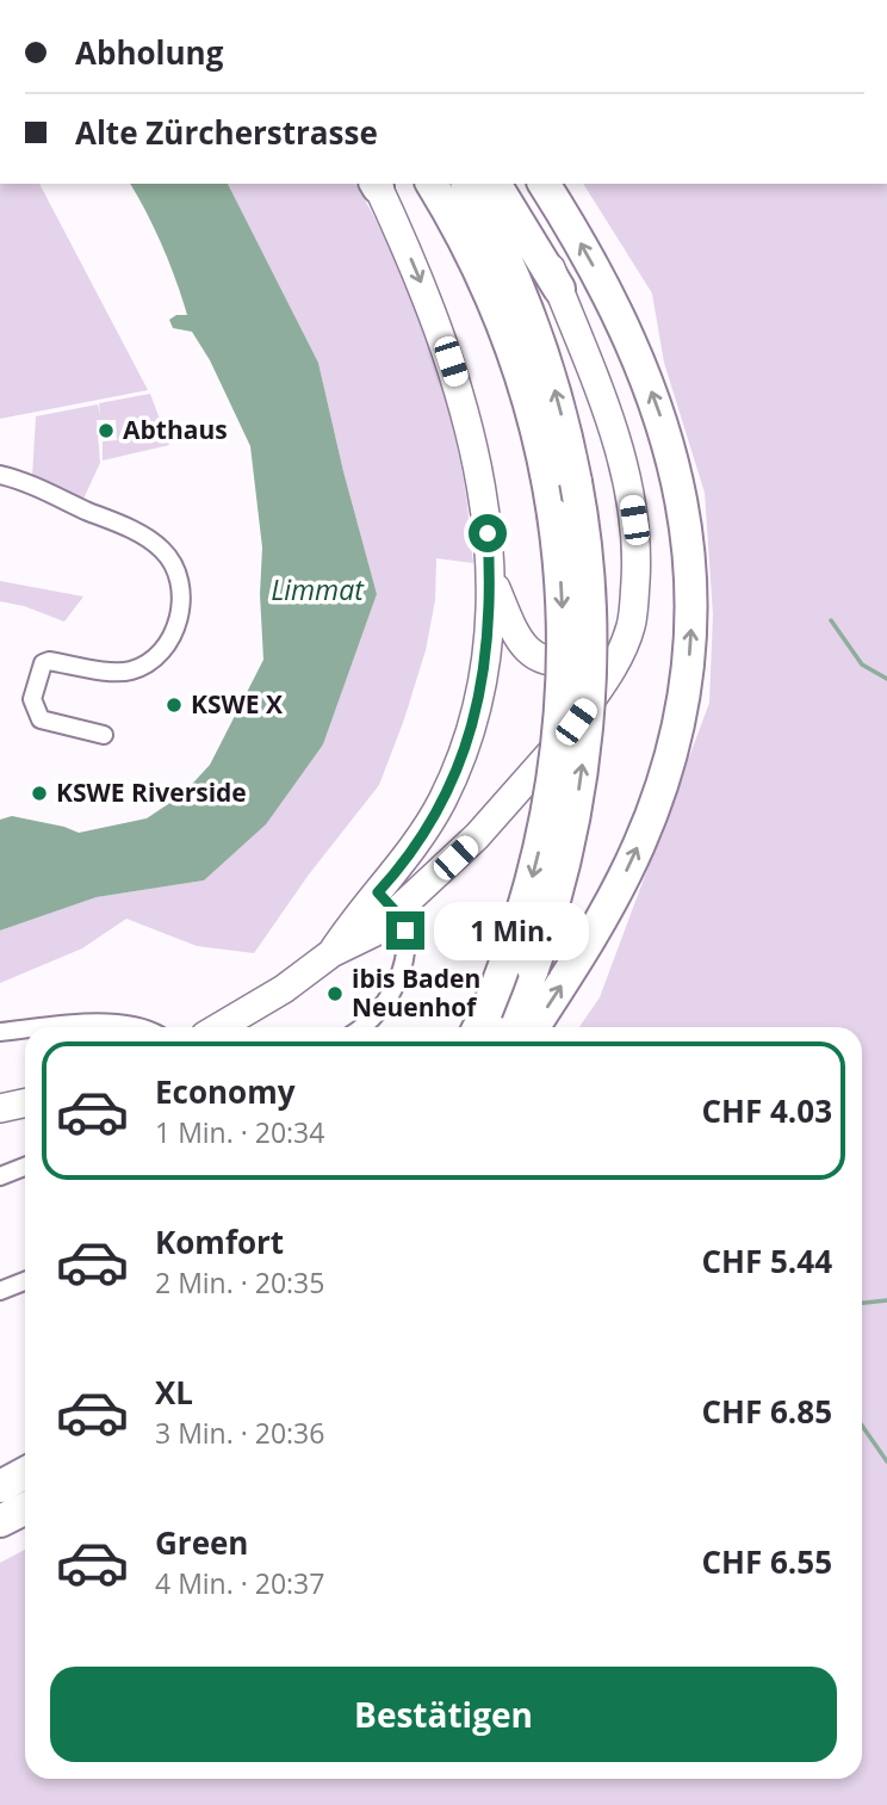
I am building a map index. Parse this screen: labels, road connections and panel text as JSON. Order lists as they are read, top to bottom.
{
  "water": ["Limmat"],
  "places": [
    "Abthaus",
    "KSWE X",
    "KSWE Riverside",
    "ibis Baden Neuenhof"
  ],
  "page": {
    "banner": ["Abholung", "Alte Zürcherstrasse"],
    "bubble": "1 Min.",
    "list": [
      {
        "name": "Economy",
        "note": "1 Min. · 20:34",
        "value": "CHF 4.03"
      },
      {
        "name": "Komfort",
        "note": "2 Min. · 20:35",
        "value": "CHF 5.44"
      },
      {
        "name": "XL",
        "note": "3 Min. · 20:36",
        "value": "CHF 6.85"
      },
      {
        "name": "Green",
        "note": "4 Min. · 20:37",
        "value": "CHF 6.55"
      }
    ],
    "buttons": "Bestätigen"
  }
}
